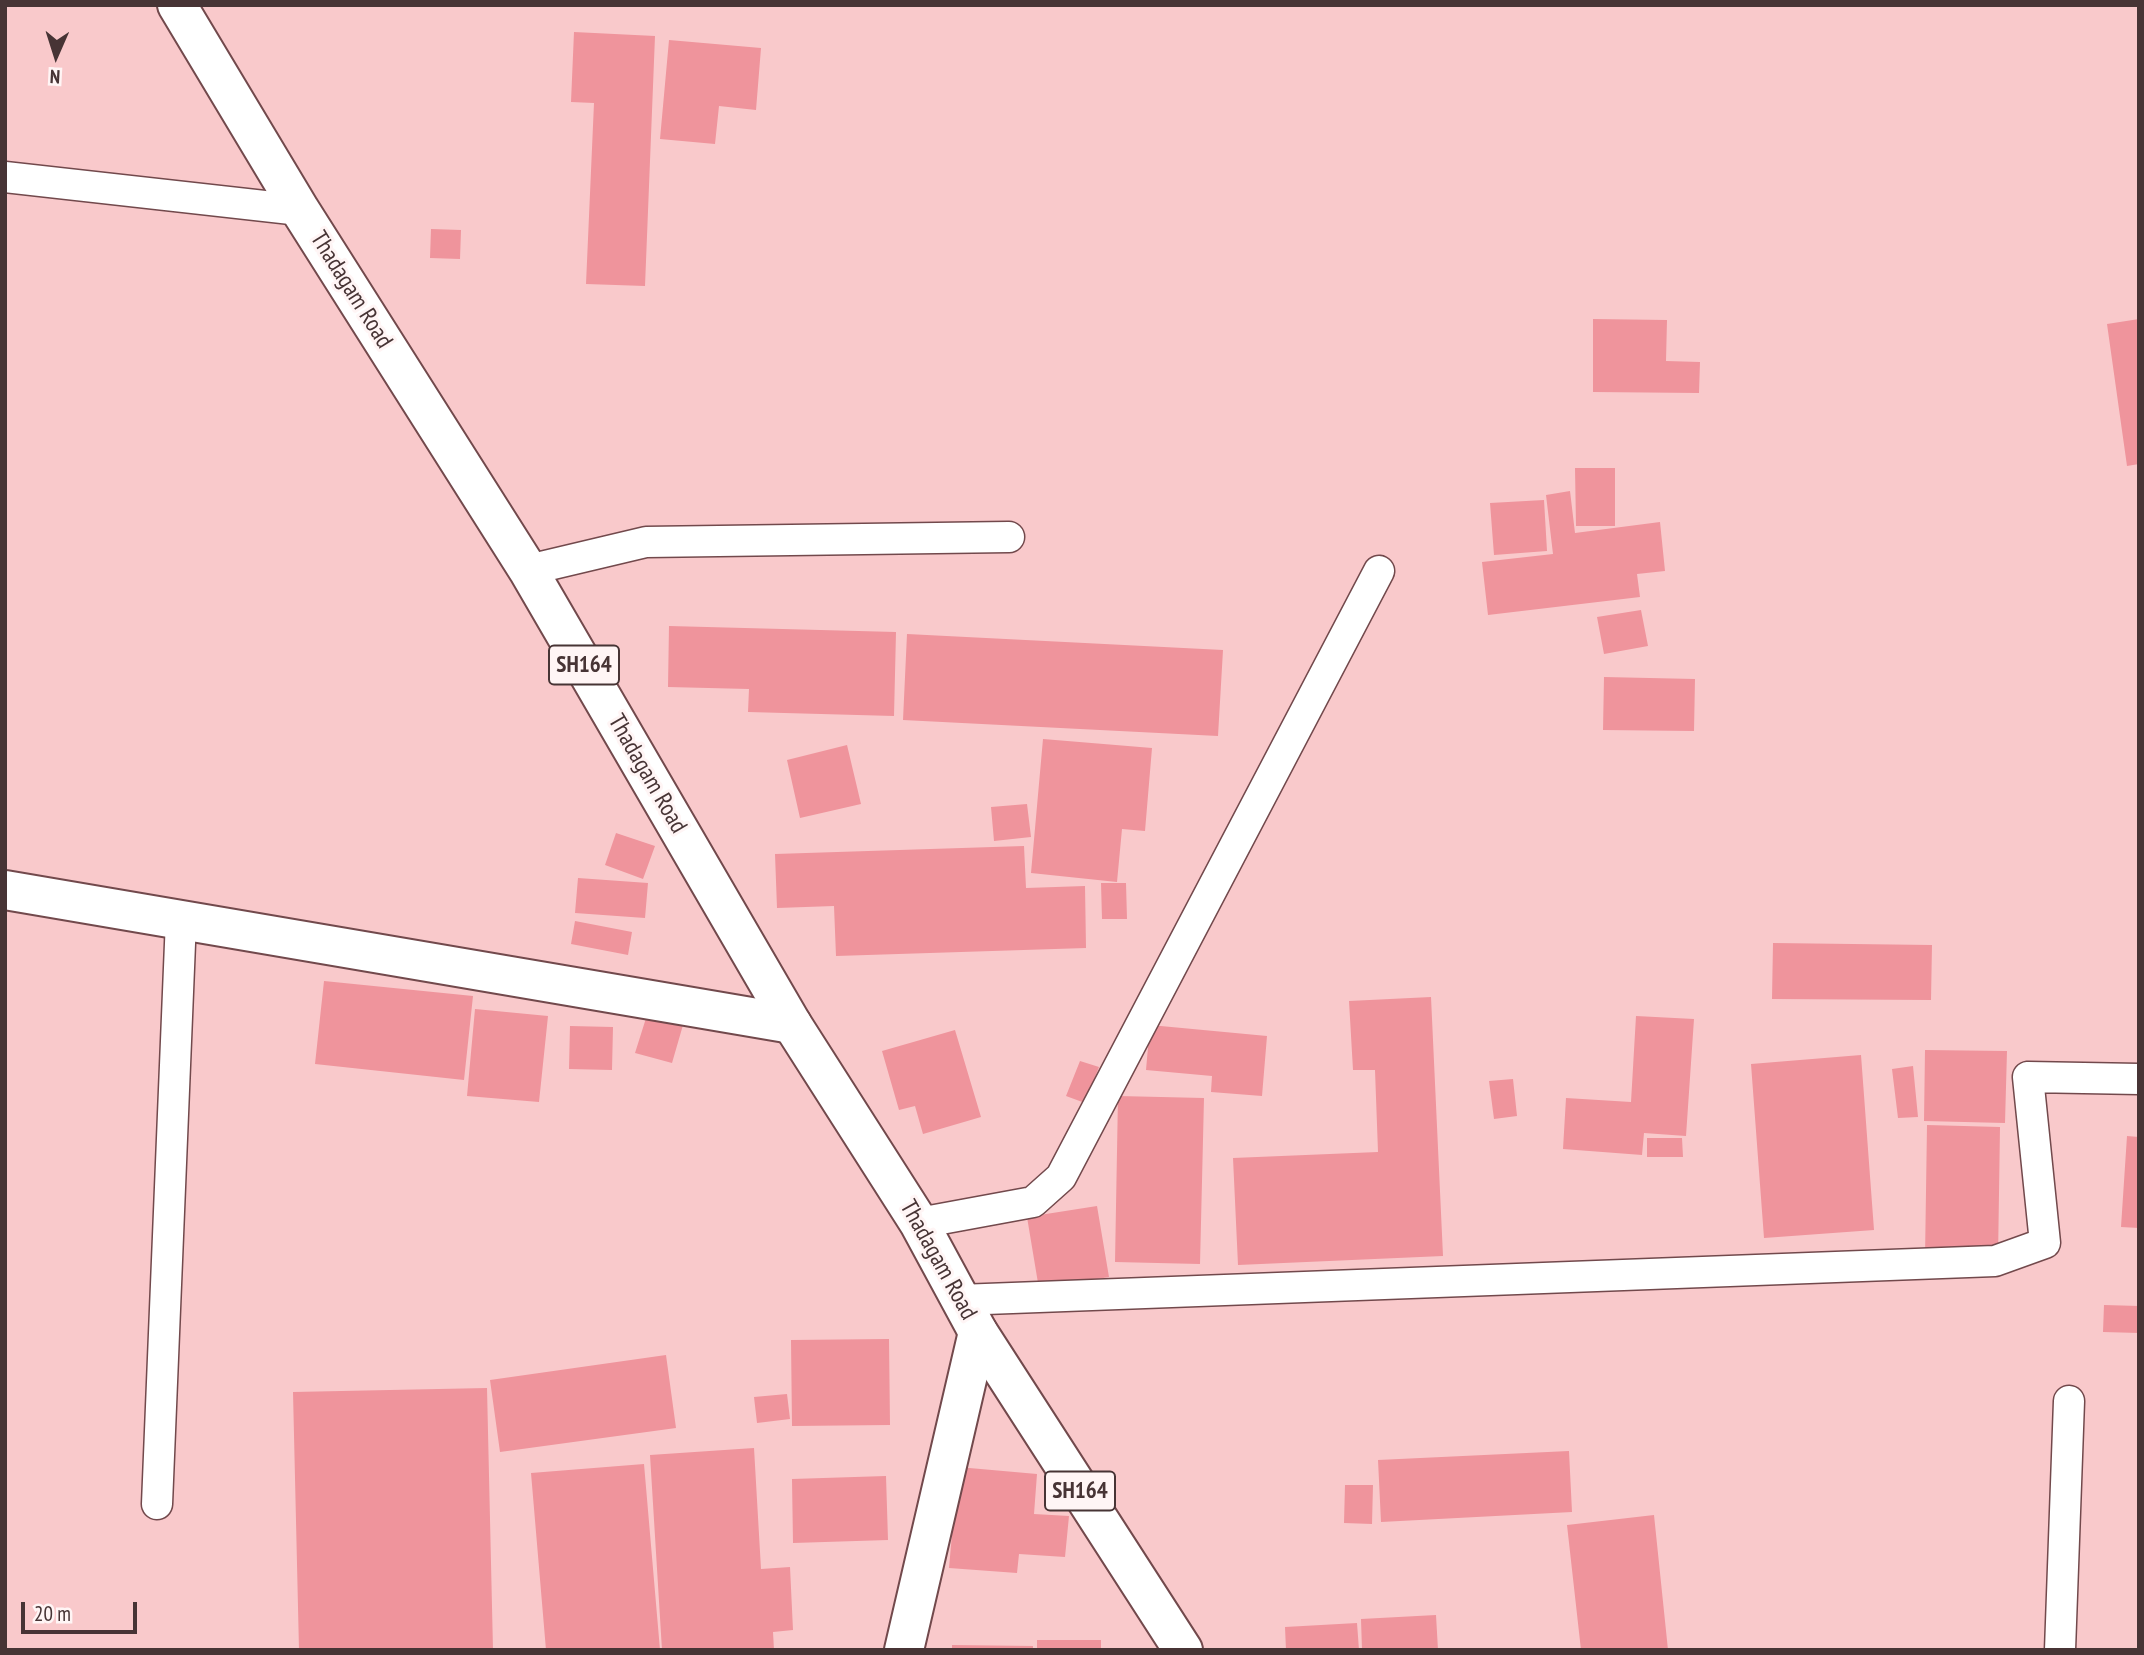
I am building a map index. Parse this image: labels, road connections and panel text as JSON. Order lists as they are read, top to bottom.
{
  "streets": {
    "main road": ["Thadagam Road", "SH164"]
  },
  "crossings": [
    ["Thadagam Road", "SH164"]
  ],
  "scale_bar": "20 m",
  "north": "bottom"
}
